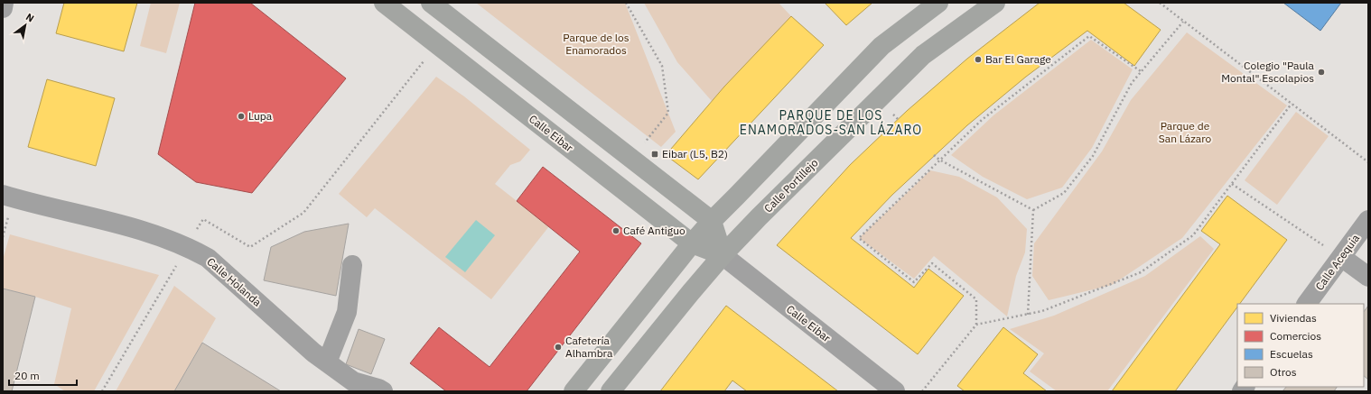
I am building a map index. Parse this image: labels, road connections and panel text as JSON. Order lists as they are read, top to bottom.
{
  "streets": {
    "main road": ["Calle Eibar", "Calle Portillejo"],
    "street": ["Calle Acequia", "Calle Holanda"]
  },
  "crossings": [
    ["Calle Eibar", "Calle Portillejo"]
  ],
  "districts": ["PARQUE DE LOS ENAMORADOS-SAN LÁZARO"],
  "parks": ["Parque de los Enamorados", "Parque de San Lázaro"],
  "places": {
    "other": [
      "Bar El Garage",
      "Colegio \"Paula Montal\" Escolapios",
      "Lupa",
      "Café Antiguo",
      "Cafetería Alhambra"
    ],
    "transit": ["Eibar (L5, B2)"]
  },
  "legend": [
    "Viviendas",
    "Comercios",
    "Escuelas",
    "Otros"
  ],
  "scale_bar": "20 m",
  "north": "top right"
}
